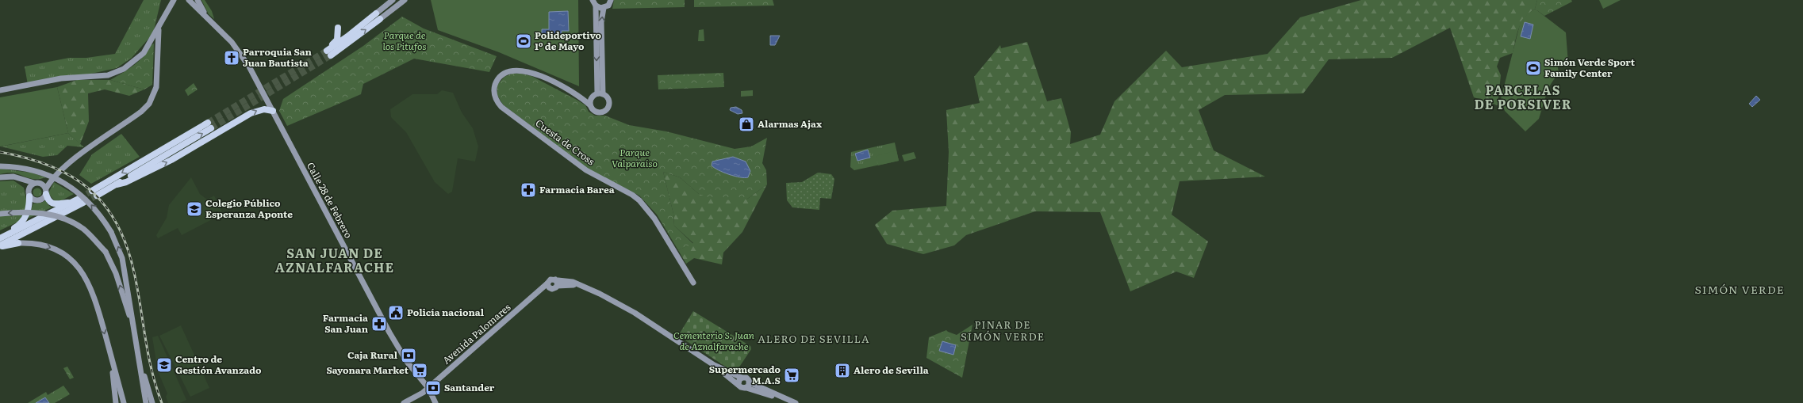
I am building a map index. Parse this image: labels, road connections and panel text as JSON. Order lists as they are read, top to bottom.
{
  "streets": {
    "street": ["Cuesta de Cross", "Calle 28 de Febrero", "Avenida Palomares"]
  },
  "crossings": [
    ["Calle 28 de Febrero", "Avenida Palomares"]
  ],
  "districts": [
    "PARCELAS DE PORSIVER",
    "SAN JUAN DE AZNALFARACHE",
    "SIMÓN VERDE",
    "PINAR DE SIMÓN VERDE",
    "ALERO DE SEVILLA"
  ],
  "parks": ["Parque de los Pitufos", "Parque Valparaíso", "Cementerio S. Juan de Aznalfarache"],
  "places": {
    "sports": ["Polideportivo 1º de Mayo", "Simón Verde Sport Family Center"],
    "church": ["Parroquia San Juan Bautista"],
    "shop": ["Alarmas Ajax"],
    "pharmacy": ["Farmacia Barea", "Farmacia San Juan"],
    "school or university": ["Colegio Público Esperanza Aponte", "Centro de Gestión Avanzado"],
    "public building": ["Policía nacional"],
    "bank": ["Caja Rural", "Santander"],
    "supermarket": ["Sayonara Market", "Supermercado M.A.S"],
    "building": ["Alero de Sevilla"]
  }
}
